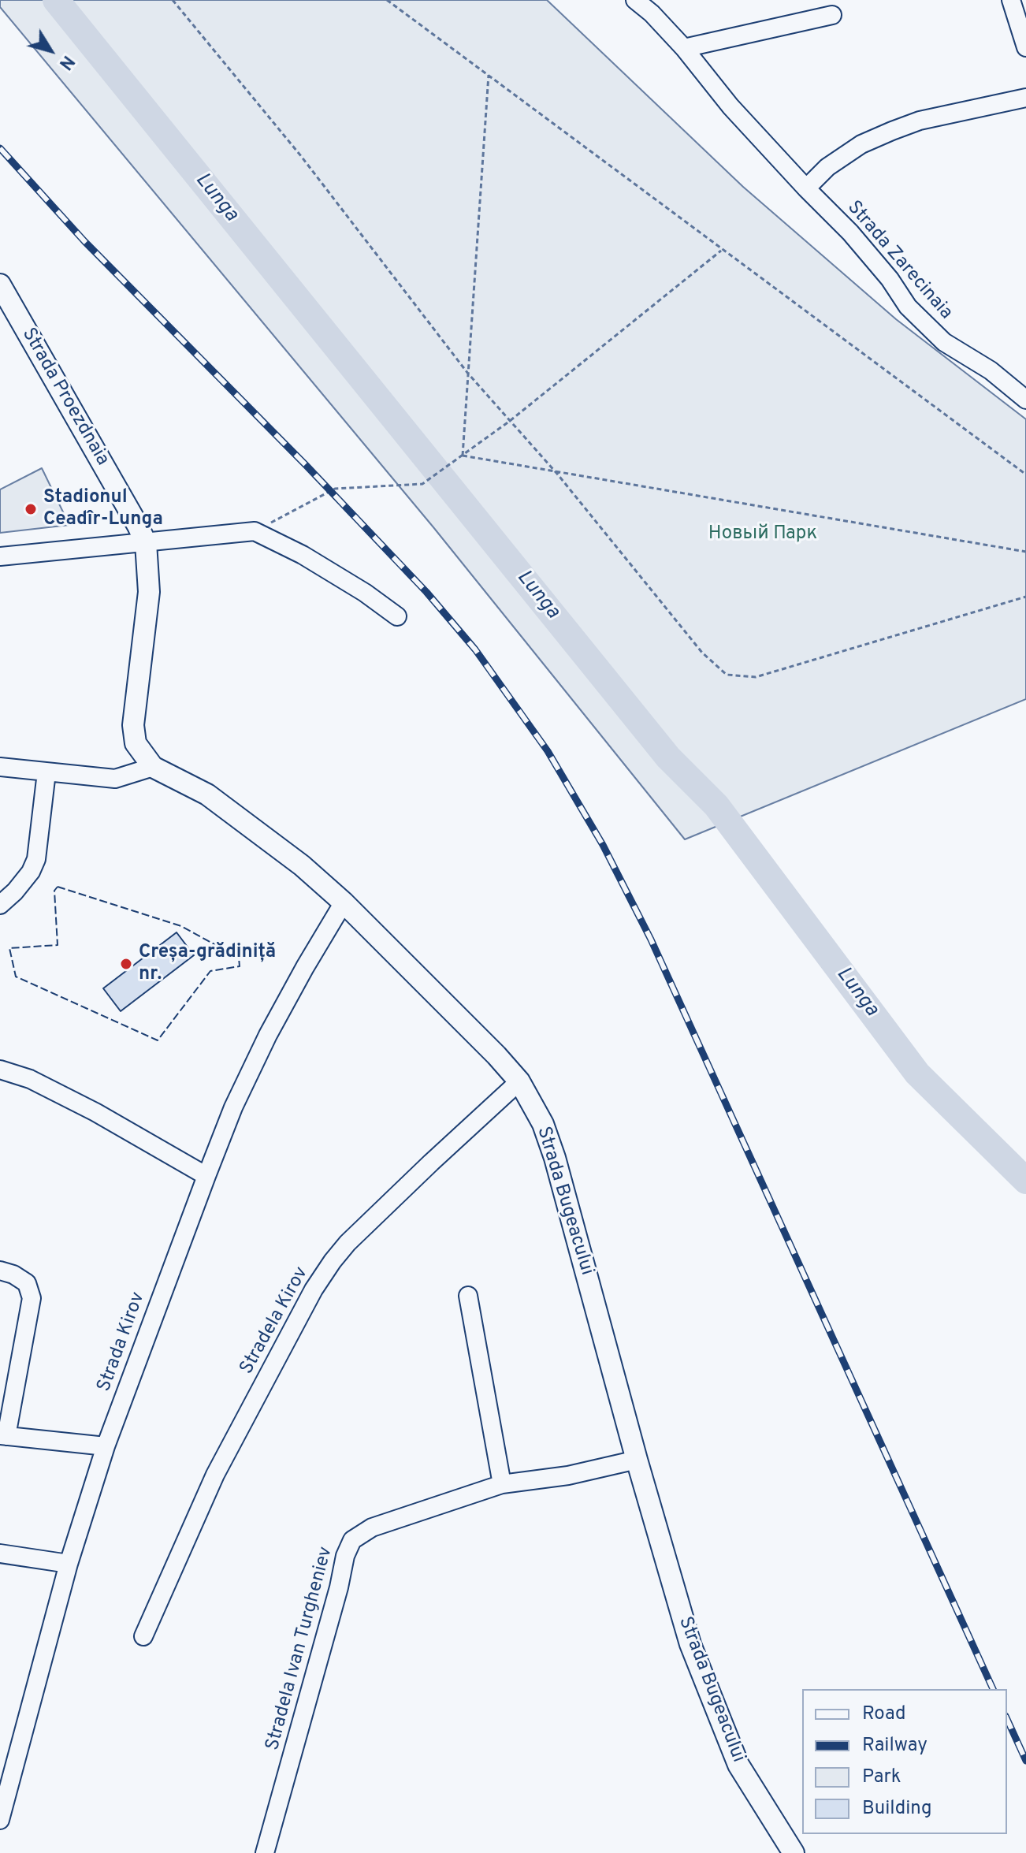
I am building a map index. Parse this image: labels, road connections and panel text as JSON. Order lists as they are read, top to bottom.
{
  "streets": {
    "main road": ["Strada Proezdnaia", "Strada Bugeacului"],
    "street": [
      "Strada Zarecinaia",
      "Stradela Kirov",
      "Strada Kirov",
      "Stradela Ivan Turgheniev"
    ]
  },
  "crossings": [
    ["Strada Proezdnaia", "Strada Bugeacului"],
    ["Strada Bugeacului", "Stradela Kirov"],
    ["Strada Bugeacului", "Strada Kirov"],
    ["Strada Bugeacului", "Stradela Ivan Turgheniev"]
  ],
  "water": ["Lunga"],
  "parks": ["Новый Парк"],
  "places": ["Stadionul Ceadîr-Lunga", "Creșa-grădiniță nr."],
  "legend": [
    "Road",
    "Railway",
    "Park",
    "Building"
  ],
  "north": "bottom right"
}
